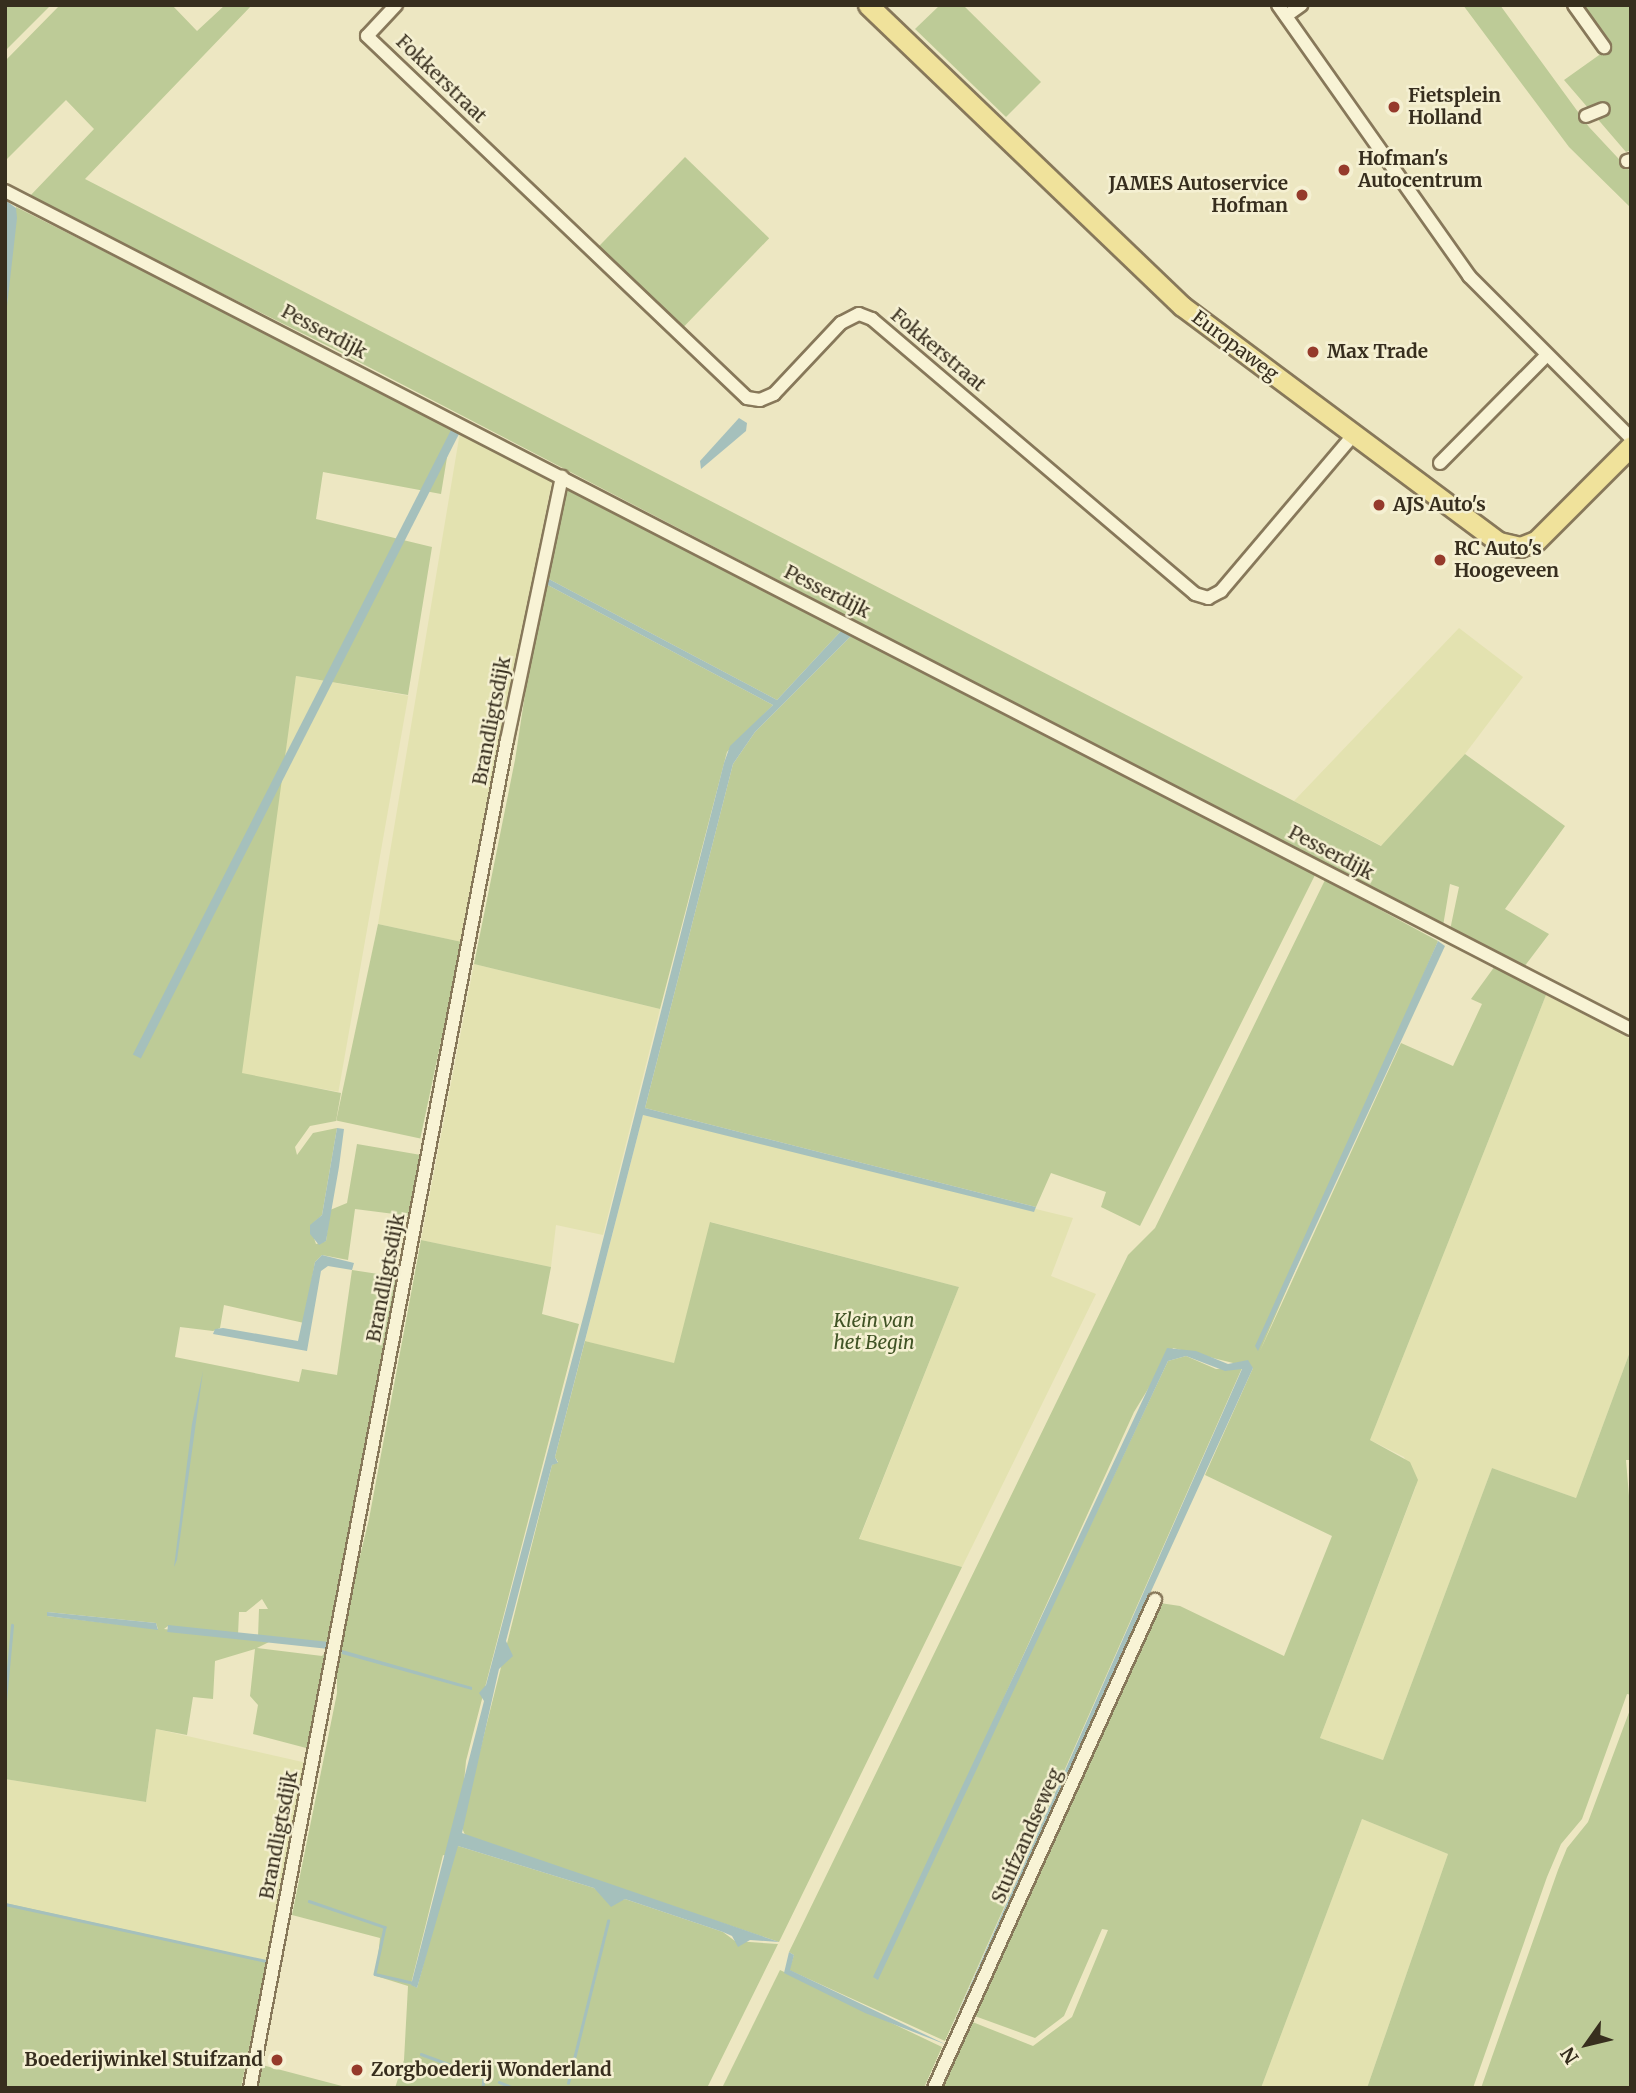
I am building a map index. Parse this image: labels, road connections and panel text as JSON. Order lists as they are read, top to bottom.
{
  "streets": {
    "main road": ["Europaweg"],
    "street": [
      "Fokkerstraat",
      "Pesserdijk",
      "Brandligtsdijk",
      "Stuifzandseweg"
    ]
  },
  "crossings": [
    ["Fokkerstraat", "Europaweg"],
    ["Pesserdijk", "Brandligtsdijk"]
  ],
  "parks": ["Klein van het Begin"],
  "places": [
    "Fietsplein Holland",
    "Hofman's Autocentrum",
    "JAMES Autoservice Hofman",
    "Max Trade",
    "AJS Auto's",
    "RC Auto's Hoogeveen",
    "Boederijwinkel Stuifzand",
    "Zorgboederij Wonderland"
  ],
  "north": "bottom left"
}
